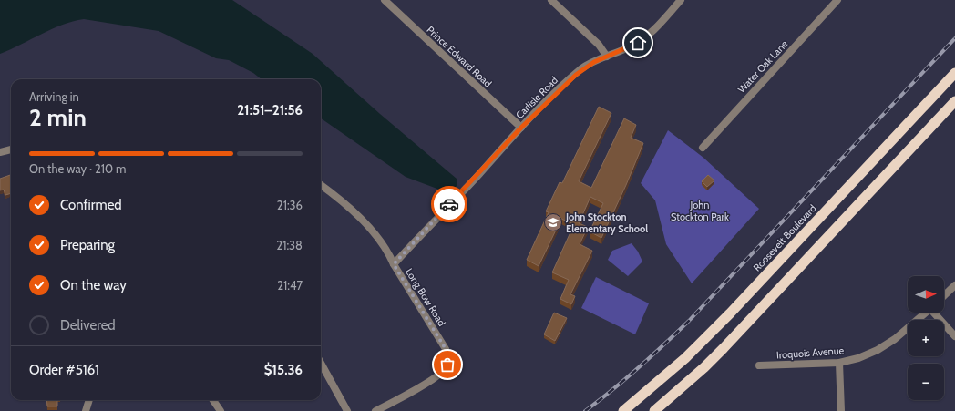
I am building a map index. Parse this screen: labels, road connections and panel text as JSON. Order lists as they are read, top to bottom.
{
  "streets": {
    "highway": ["Roosevelt Boulevard"],
    "street": [
      "Prince Edward Road",
      "Water Oak Lane",
      "Carlisle Road",
      "Long Bow Road",
      "Iroquois Avenue"
    ]
  },
  "crossings": [
    ["Prince Edward Road", "Carlisle Road"],
    ["Carlisle Road", "Long Bow Road"]
  ],
  "parks": ["John Stockton Park"],
  "places": {
    "school or university": ["John Stockton Elementary School"]
  },
  "north": "right",
  "page": {
    "heading": ["2 min", "Arriving in", "21:51–21:56"],
    "panel": ["Order #5161", "$15.36"],
    "bar": "On the way · 210 m",
    "list": [
      ["Confirmed", "21:36"],
      ["Preparing", "21:38"],
      ["On the way", "21:47"],
      "Delivered"
    ],
    "map_buttons": ["+", "−"]
  }
}
